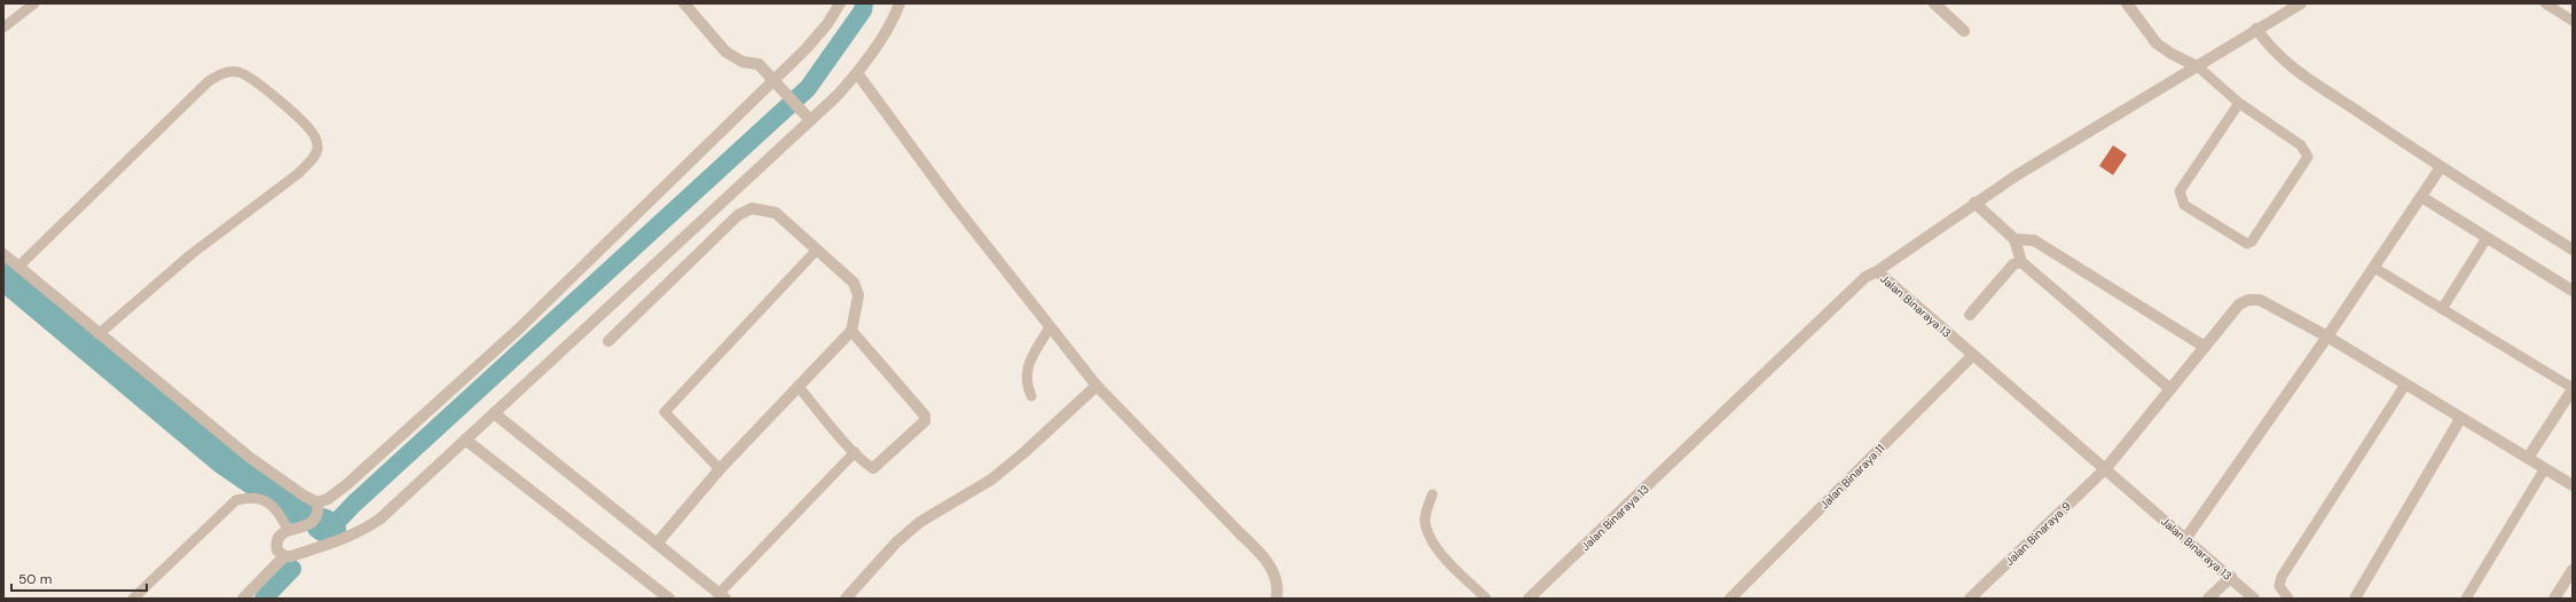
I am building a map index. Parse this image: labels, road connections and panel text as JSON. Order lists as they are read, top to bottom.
{
  "streets": {
    "street": ["Jalan Binaraya 13", "Jalan Binaraya 11", "Jalan Binaraya 9"]
  },
  "crossings": [
    ["Jalan Binaraya 13", "Jalan Binaraya 11"],
    ["Jalan Binaraya 13", "Jalan Binaraya 9"]
  ],
  "scale_bar": "50 m"
}
